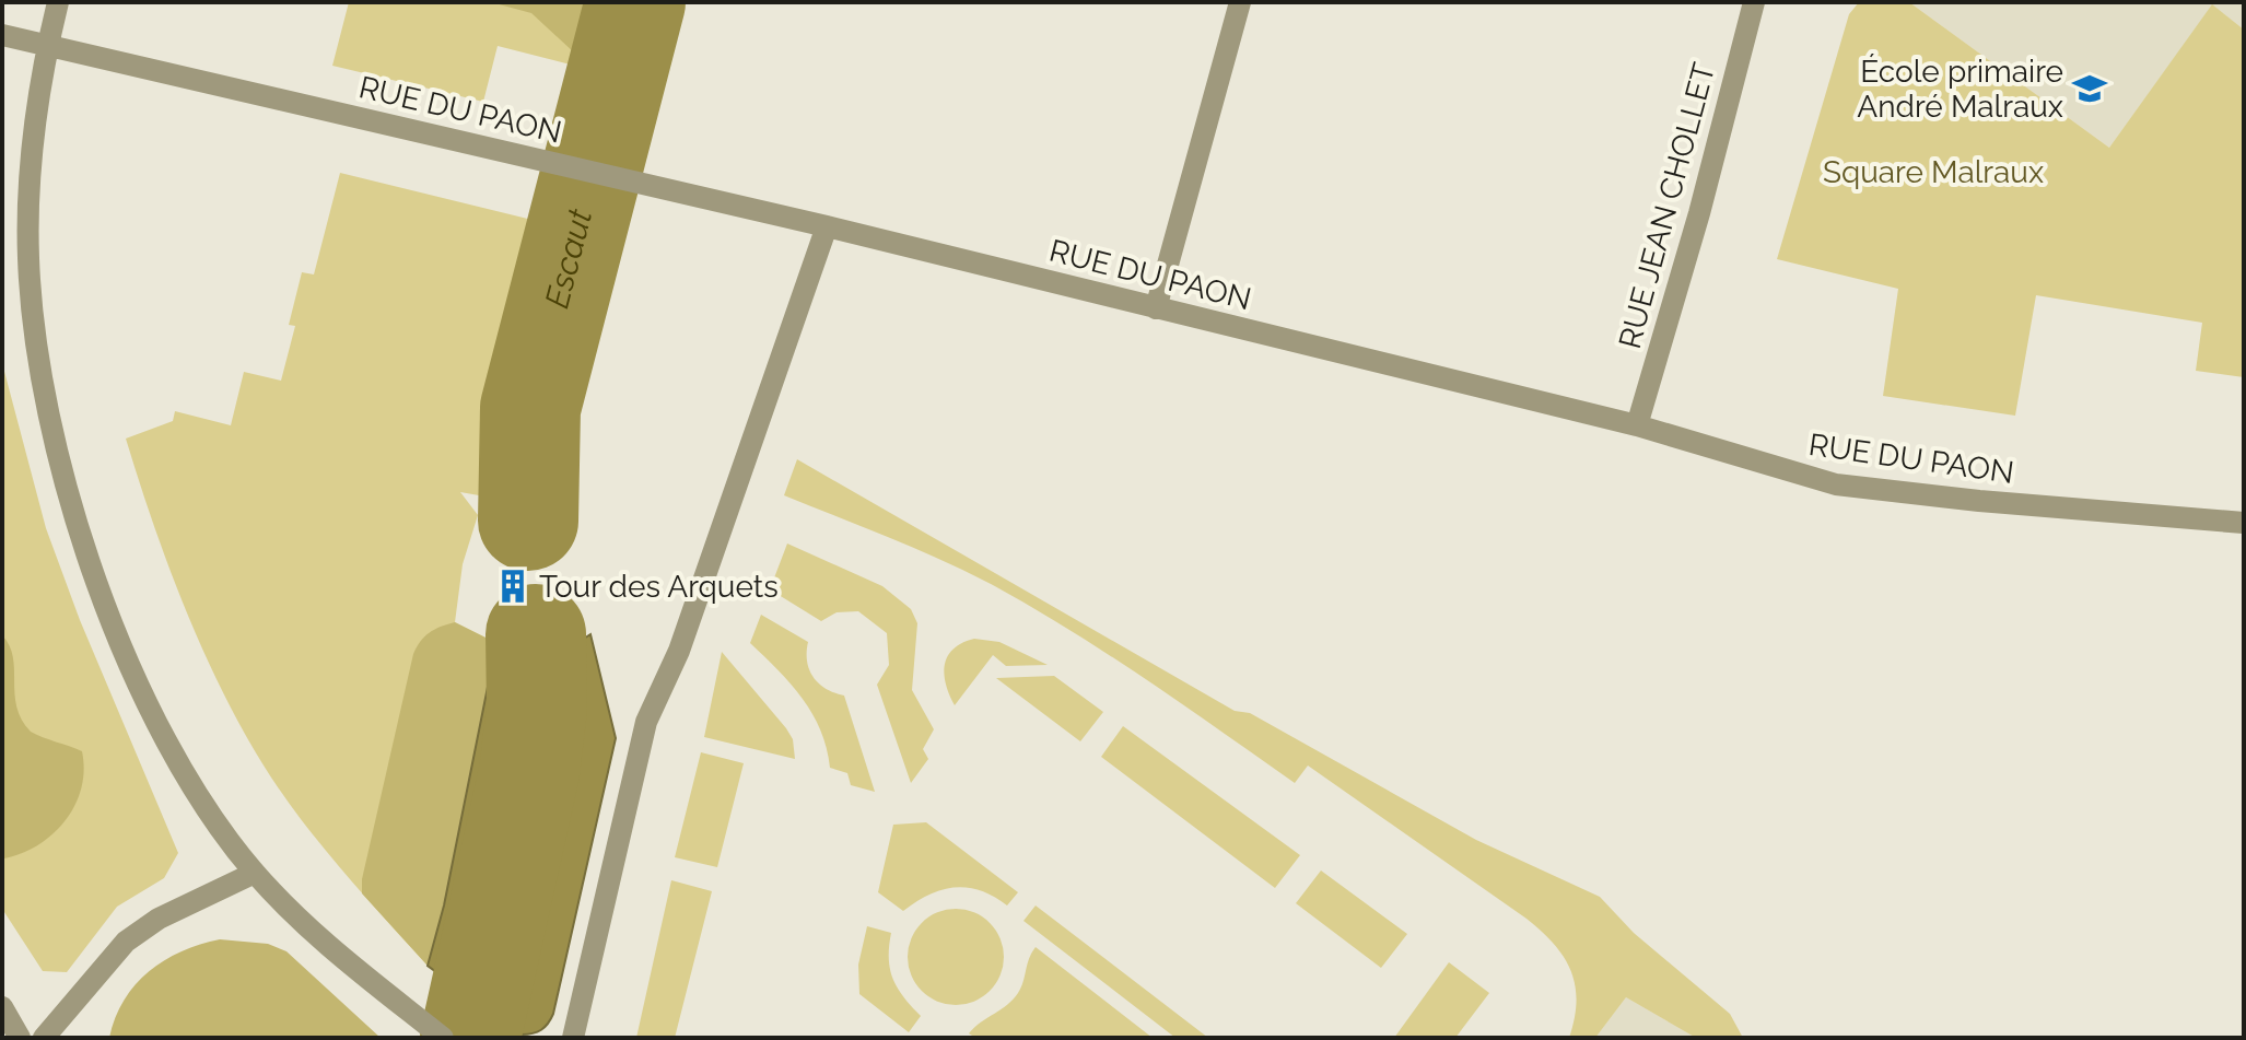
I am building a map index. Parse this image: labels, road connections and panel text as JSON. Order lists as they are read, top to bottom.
{
  "streets": {
    "street": ["RUE DU PAON", "RUE JEAN CHOLLET"]
  },
  "crossings": [
    ["RUE DU PAON", "RUE JEAN CHOLLET"]
  ],
  "water": ["Escaut"],
  "parks": ["Square Malraux"],
  "places": {
    "school or university": ["École primaire André Malraux"],
    "building": ["Tour des Arquets"]
  }
}
